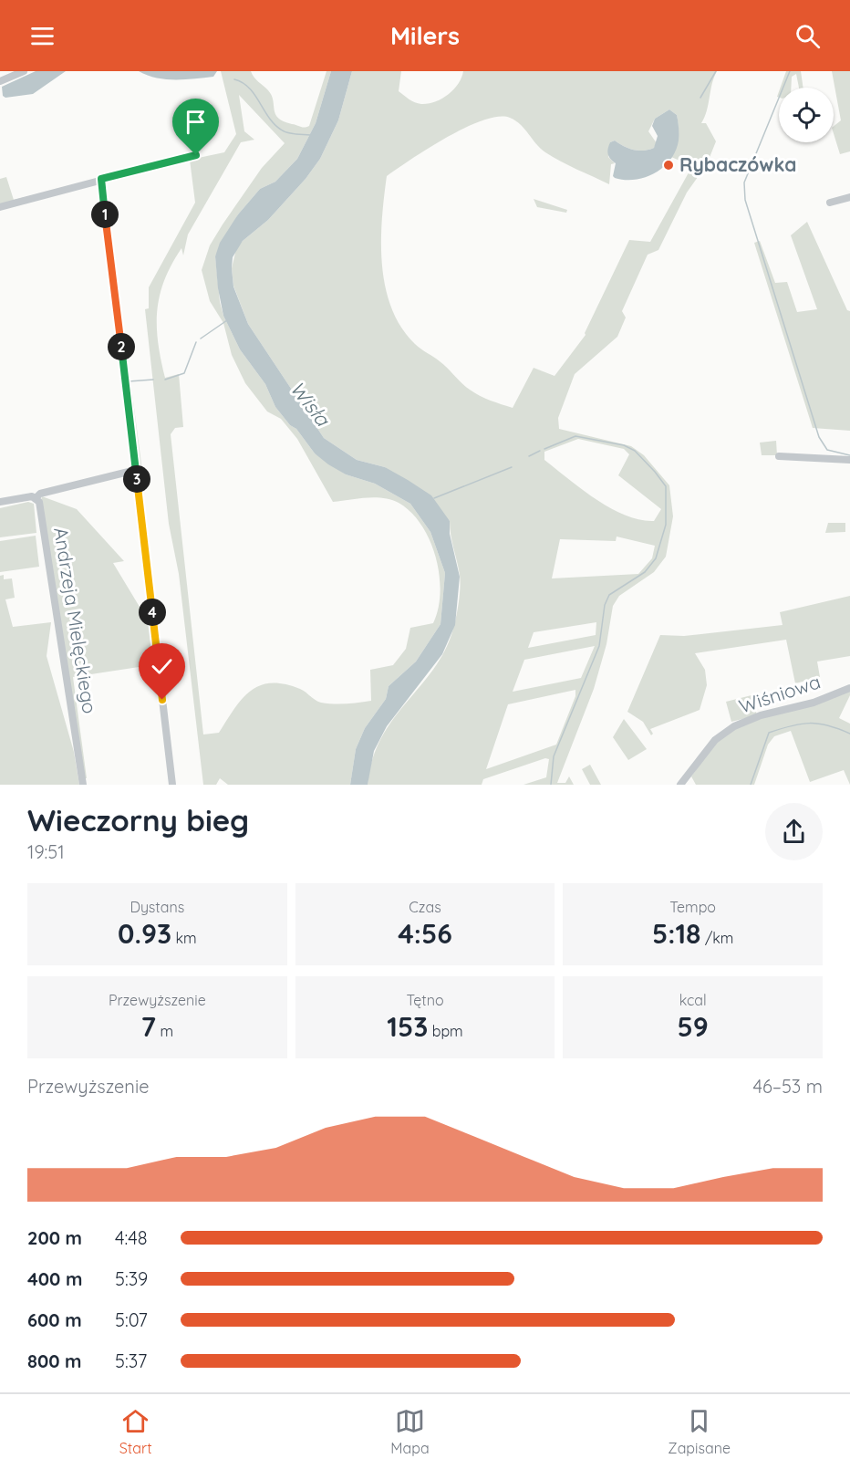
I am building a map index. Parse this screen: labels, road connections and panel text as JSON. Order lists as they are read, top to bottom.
{
  "streets": {
    "street": ["Andrzeja Mielęckiego", "Wiśniowa"]
  },
  "water": ["Wisła"],
  "places": ["Rybaczówka"],
  "page": {
    "header": "Milers",
    "pins": [
      "1",
      "2",
      "3",
      "4"
    ],
    "heading": ["Wieczorny bieg", "19:51"],
    "stats": [
      ["Dystans", "0.93 km"],
      ["Czas", "4:56"],
      ["Tempo", "5:18 /km"],
      ["Przewyższenie", "7 m"],
      ["Tętno", "153 bpm"],
      ["kcal", "59"]
    ],
    "chart": ["Przewyższenie", "46–53 m"],
    "list": [
      {
        "name": "200 m",
        "note": "4:48"
      },
      {
        "name": "400 m",
        "note": "5:39"
      },
      {
        "name": "600 m",
        "note": "5:07"
      },
      {
        "name": "800 m",
        "note": "5:37"
      }
    ],
    "tabs": ["Start", "Mapa", "Zapisane"]
  }
}
